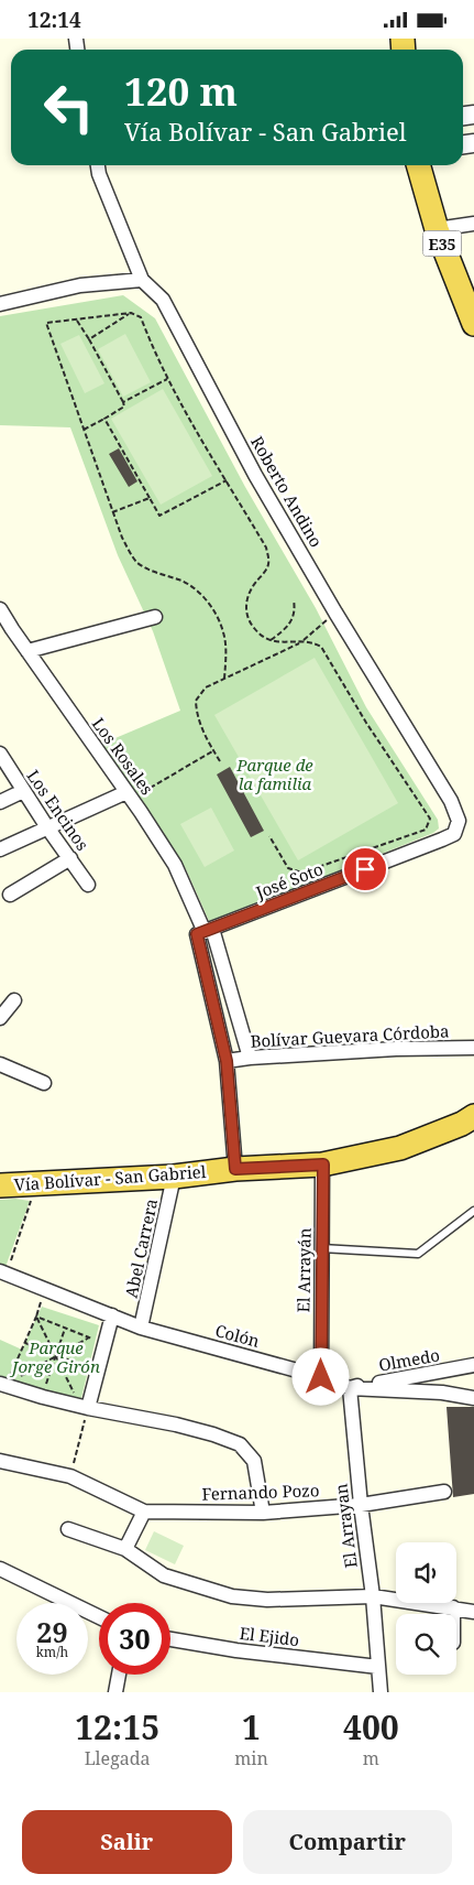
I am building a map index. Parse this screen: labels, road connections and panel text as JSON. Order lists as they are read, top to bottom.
{
  "streets": {
    "highway": ["E35", "Vía Bolívar - San Gabriel"],
    "street": [
      "Roberto Andino",
      "Los Rosales",
      "Los Encinos",
      "José Soto",
      "Bolívar Guevara Córdoba",
      "Abel Carrera",
      "El Arrayán",
      "Colón",
      "Olmedo",
      "Fernando Pozo",
      "El Arrayan",
      "El Ejido"
    ]
  },
  "crossings": [
    ["Roberto Andino", "José Soto"],
    ["Los Rosales", "José Soto"],
    ["Los Rosales", "Bolívar Guevara Córdoba"],
    ["Los Rosales", "Vía Bolívar - San Gabriel"],
    ["Vía Bolívar - San Gabriel", "Abel Carrera"],
    ["Vía Bolívar - San Gabriel", "El Arrayán"],
    ["Abel Carrera", "Colón"],
    ["El Arrayán", "Colón"],
    ["Colón", "Olmedo"],
    ["Colón", "El Arrayan"],
    ["Olmedo", "El Arrayan"],
    ["Fernando Pozo", "El Arrayan"],
    ["El Arrayan", "El Ejido"]
  ],
  "parks": ["Parque de la familia", "Parque Jorge Girón"],
  "page": {
    "status": "12:14",
    "turn": ["120 m", "Vía Bolívar - San Gabriel"],
    "speed": "29 km/h",
    "limit": "30",
    "eta": [
      "12:15",
      "Llegada",
      "1",
      "min",
      "400",
      "m"
    ],
    "buttons": ["Salir", "Compartir"]
  }
}
